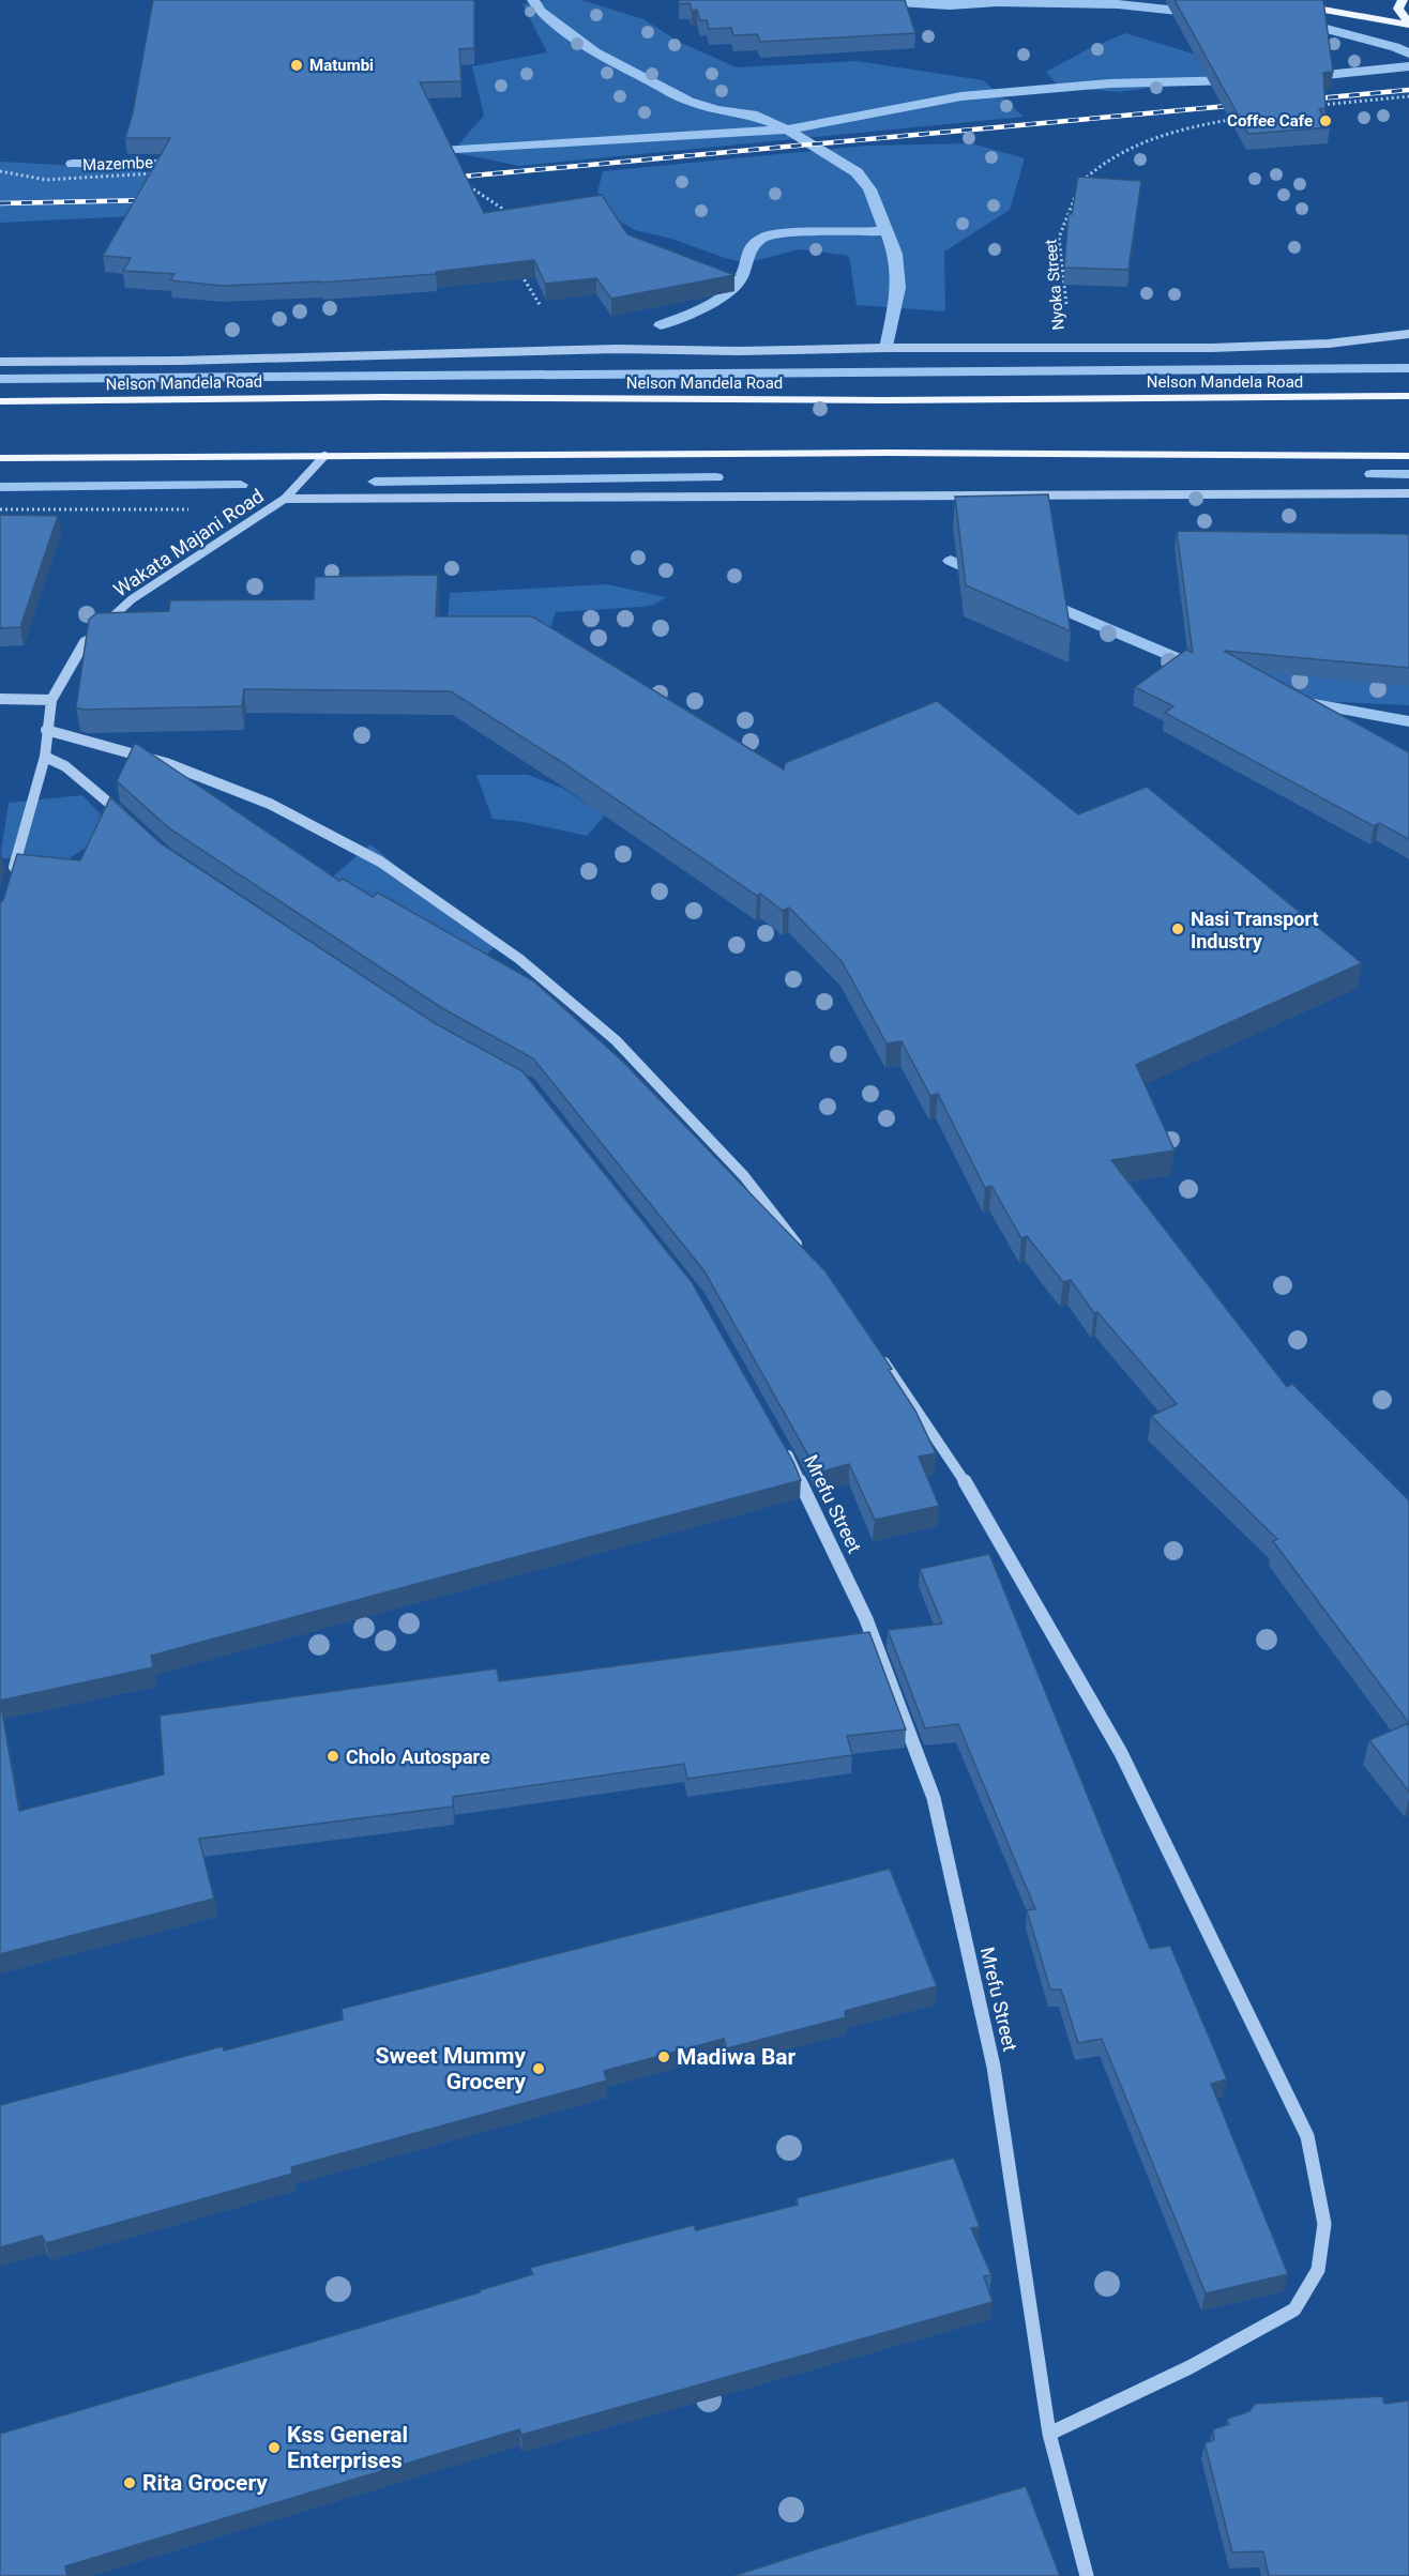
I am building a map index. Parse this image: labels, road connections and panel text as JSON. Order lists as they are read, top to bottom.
{
  "streets": {
    "main road": ["Nelson Mandela Road"],
    "street": ["Wakata Majani Road", "Mrefu Street"],
    "path": ["Mazembe", "Nyoka Street"]
  },
  "places": [
    "Matumbi",
    "Coffee Cafe",
    "Nasi Transport Industry",
    "Cholo Autospare",
    "Madiwa Bar",
    "Sweet Mummy Grocery",
    "Kss General Enterprises",
    "Rita Grocery"
  ]
}
